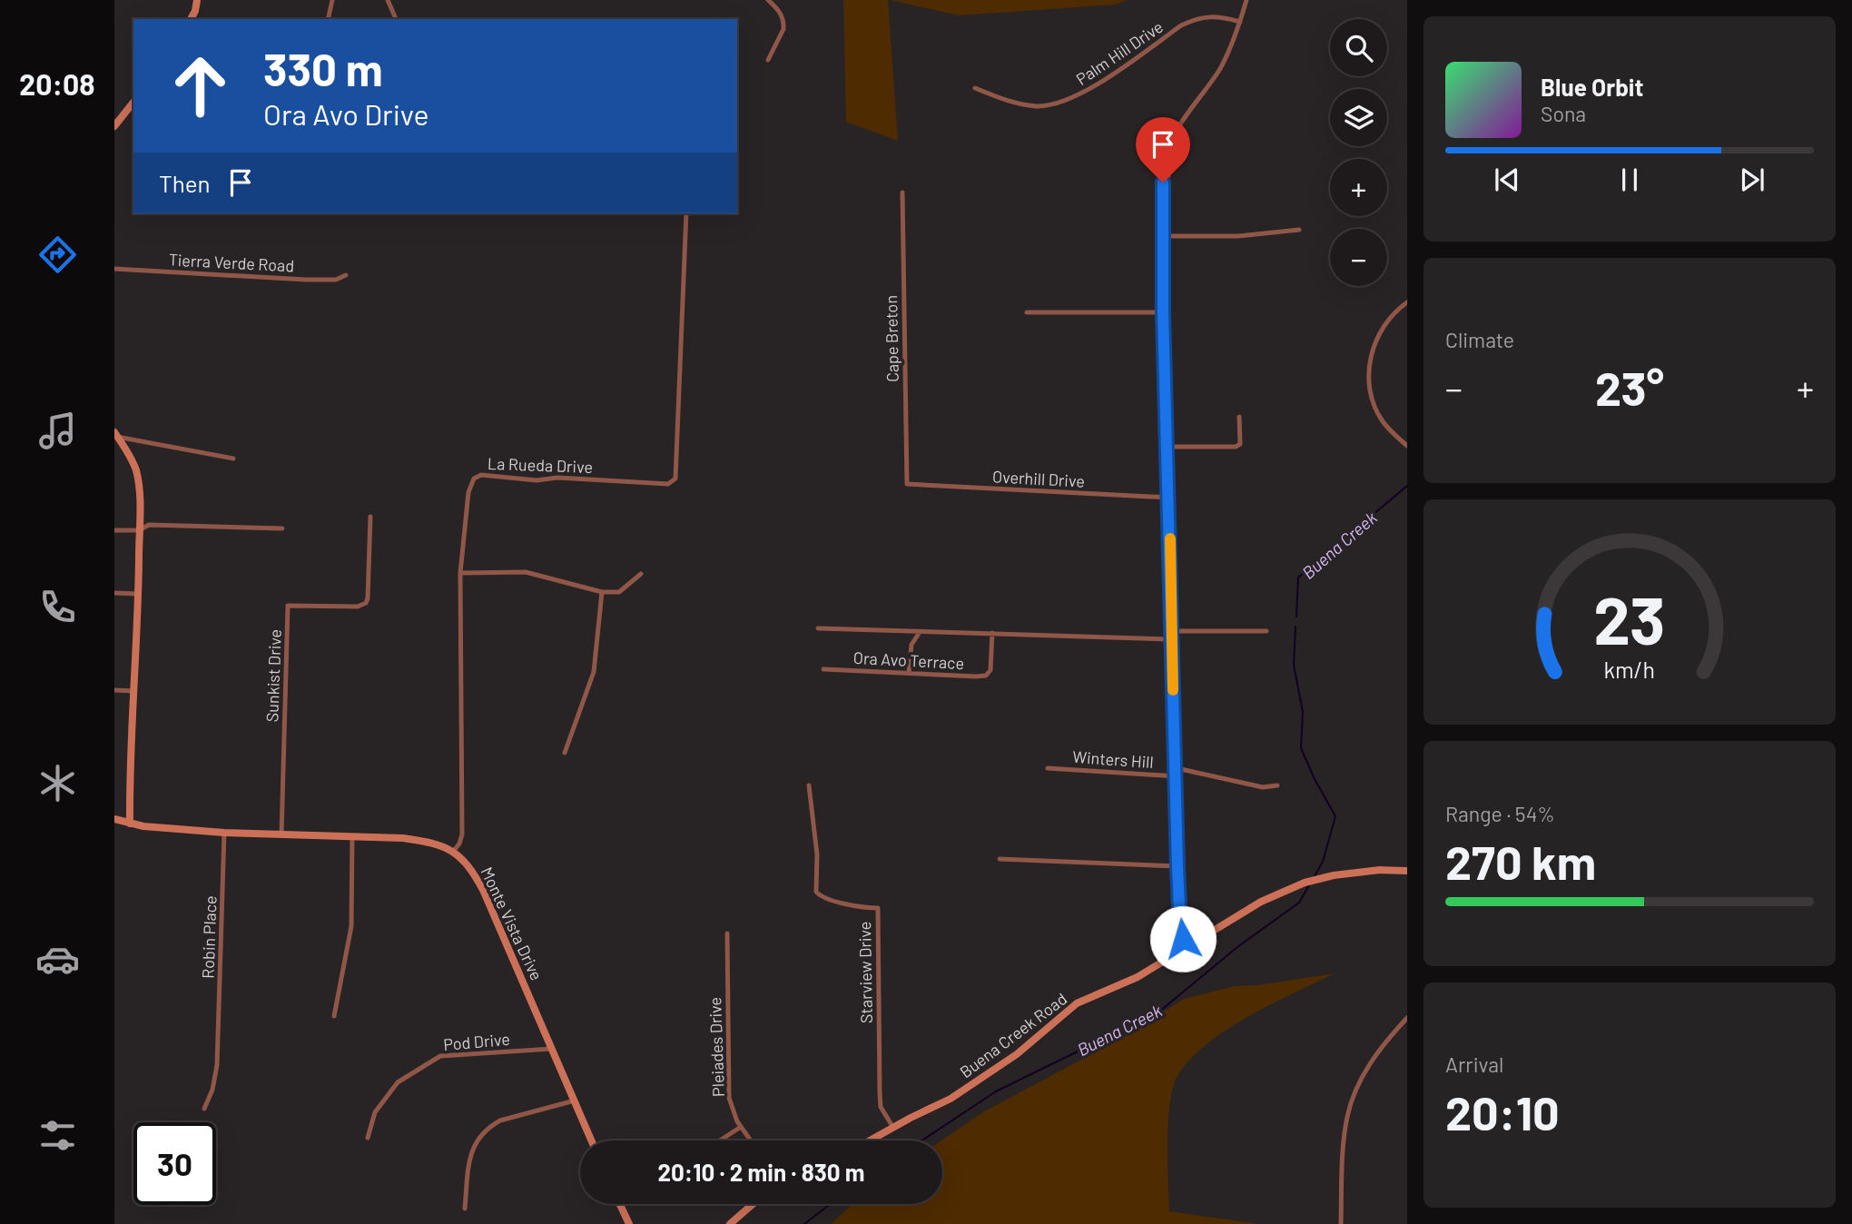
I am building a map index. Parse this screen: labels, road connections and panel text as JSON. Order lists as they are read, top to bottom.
{
  "streets": {
    "main road": ["Monte Vista Drive", "Buena Creek Road"],
    "street": [
      "Palm Hill Drive",
      "Tierra Verde Road",
      "Cape Breton",
      "La Rueda Drive",
      "Overhill Drive",
      "Ora Avo Terrace",
      "Sunkist Drive",
      "Winters Hill",
      "Robin Place",
      "Starview Drive",
      "Pod Drive",
      "Pleiades Drive"
    ]
  },
  "crossings": [
    ["Cape Breton", "Overhill Drive"],
    ["La Rueda Drive", "Monte Vista Drive"],
    ["Sunkist Drive", "Monte Vista Drive"],
    ["Monte Vista Drive", "Robin Place"],
    ["Monte Vista Drive", "Pod Drive"],
    ["Starview Drive", "Buena Creek Road"]
  ],
  "water": ["Buena Creek"],
  "page": {
    "tabs": "20:08",
    "map_buttons": ["+", "−"],
    "turn": ["330 m", "Ora Avo Drive"],
    "song": ["Blue Orbit", "Sona"],
    "then": "Then",
    "tile": [
      "Climate",
      ["Range · 54%", "270 km"],
      ["Arrival", "20:10"]
    ],
    "heat": ["−", "23°", "+"],
    "limit": "30",
    "trip": "20:10 · 2 min · 830 m",
    "gauge": ["23", "km/h"]
  }
}
